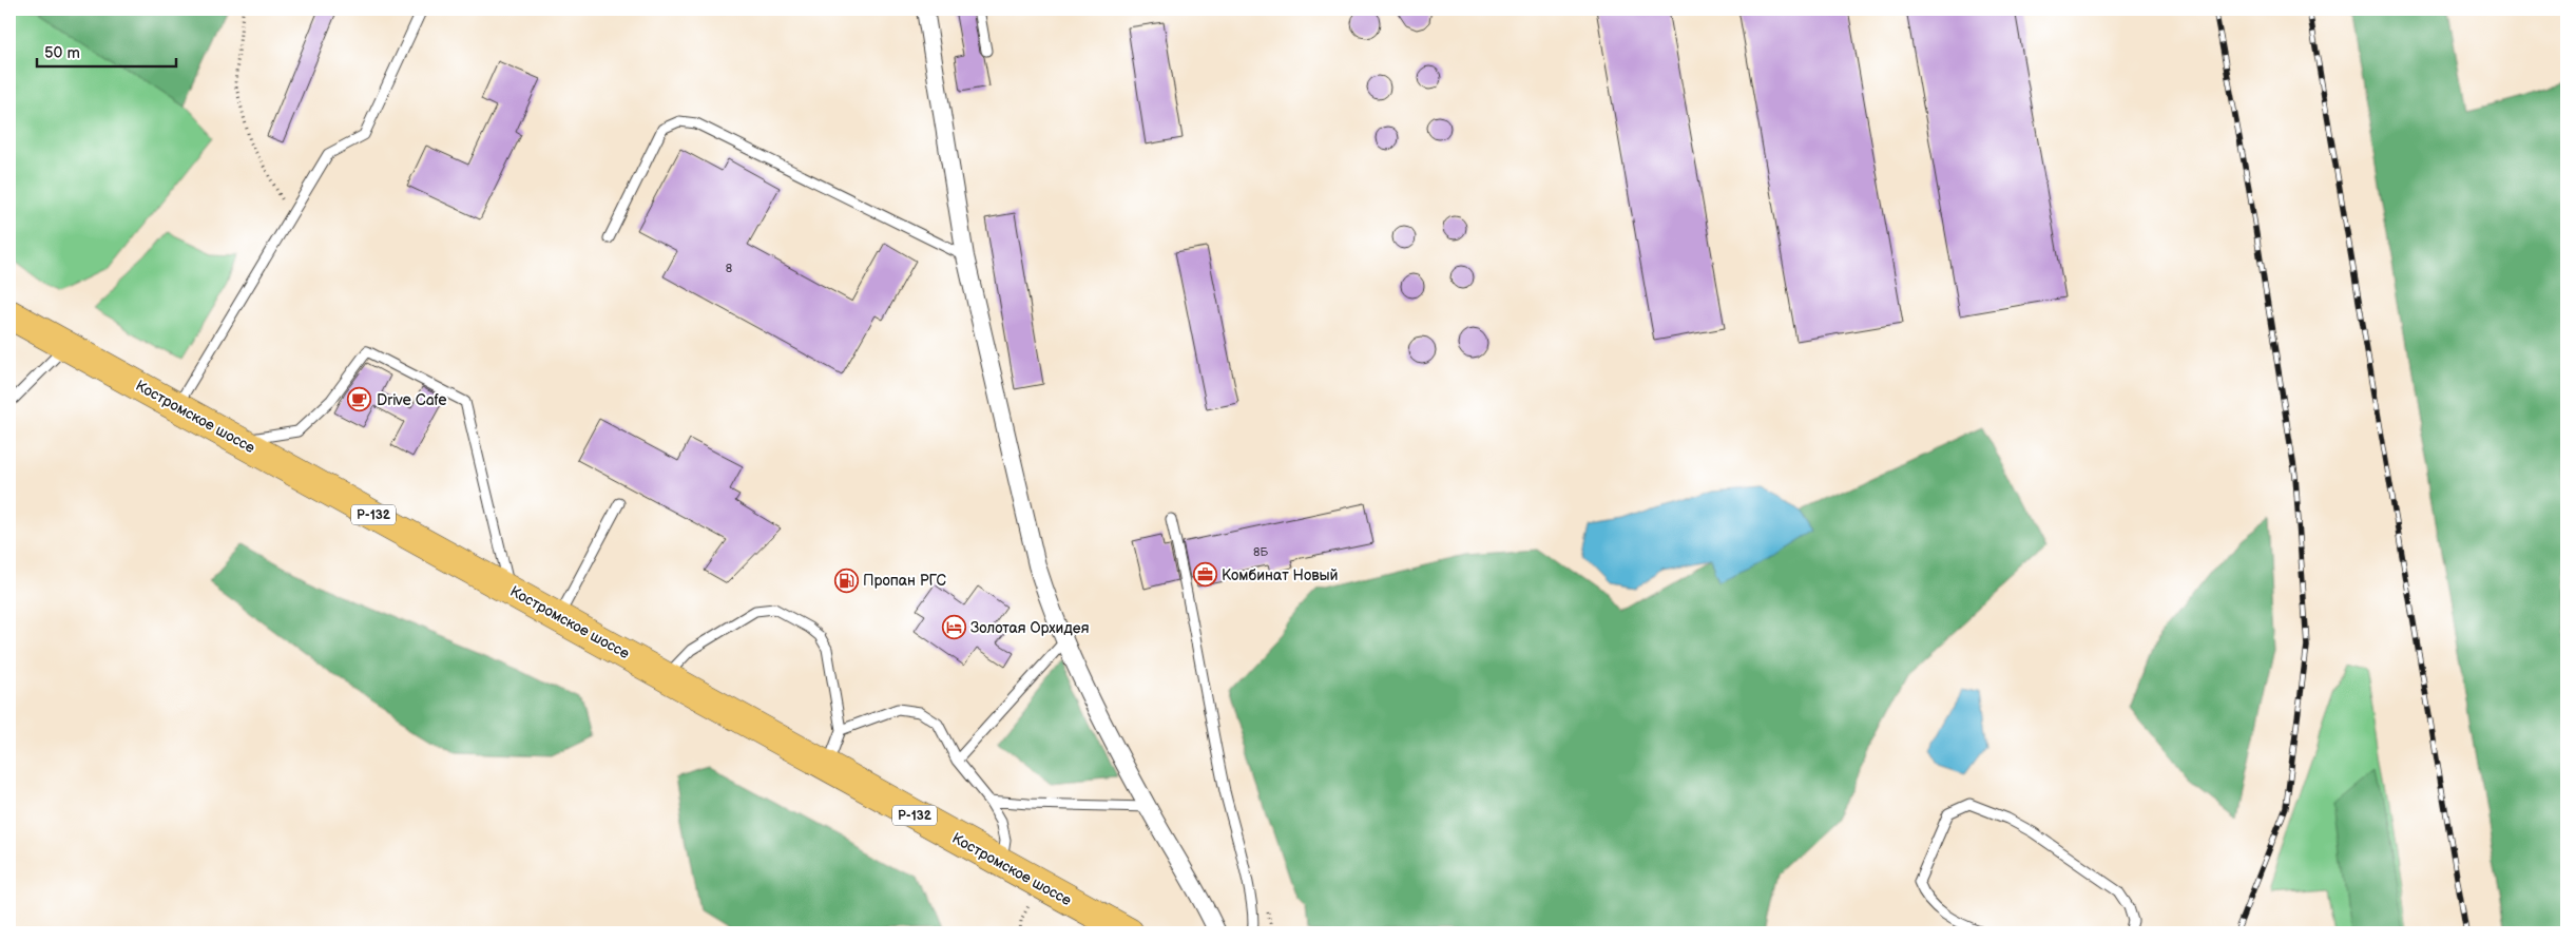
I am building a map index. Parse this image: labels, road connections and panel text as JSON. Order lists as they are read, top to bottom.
{
  "streets": {
    "highway": ["Костромское шоссе", "Р-132"]
  },
  "places": {
    "cafe": ["Drive Cafe"],
    "office": ["Комбинат Новый"],
    "fuel station": ["Пропан РГС"],
    "hotel": ["Золотая Орхидея"]
  },
  "house_numbers": ["8", "8Б"],
  "scale_bar": "50 m"
}
